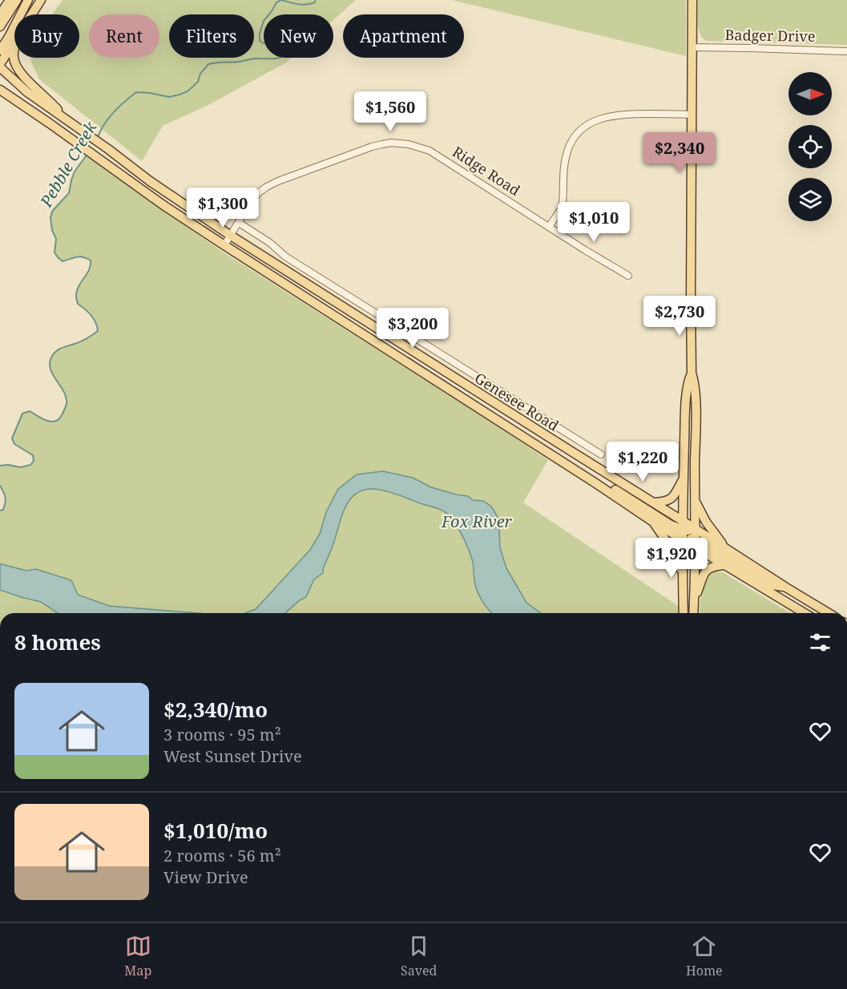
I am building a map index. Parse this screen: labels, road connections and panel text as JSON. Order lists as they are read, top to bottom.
{
  "streets": {
    "main road": ["Genesee Road"],
    "street": ["Badger Drive", "Ridge Road"]
  },
  "crossings": [
    ["Ridge Road", "Genesee Road"]
  ],
  "water": ["Pebble Creek", "Fox River"],
  "north": "right",
  "page": {
    "chip": [
      "Buy",
      "Rent",
      "Filters",
      "New",
      "Apartment"
    ],
    "price": [
      "$1,560",
      "$2,340",
      "$1,300",
      "$1,010",
      "$2,730",
      "$3,200",
      "$1,220",
      "$1,920"
    ],
    "heading": "8 homes",
    "list": [
      {
        "name": "$2,340/mo",
        "note": "3 rooms · 95 m² · West Sunset Drive"
      },
      {
        "name": "$1,010/mo",
        "note": "2 rooms · 56 m² · View Drive"
      }
    ],
    "tabs": ["Map", "Saved", "Home"]
  }
}
